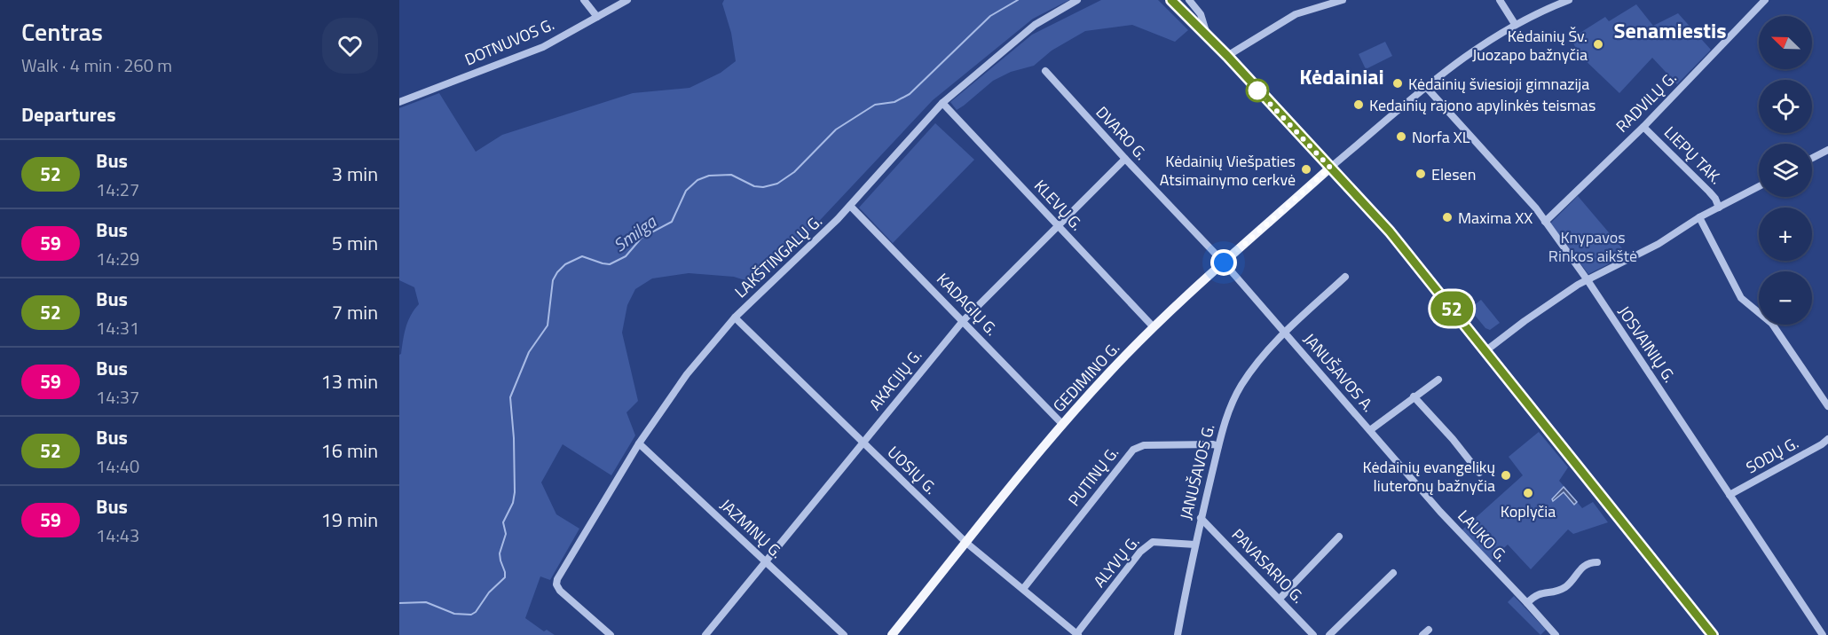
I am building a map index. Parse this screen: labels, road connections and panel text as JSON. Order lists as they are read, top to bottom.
{
  "streets": {
    "main road": ["GEDIMINO G."],
    "street": [
      "DOTNUVOS G.",
      "RADVILŲ G.",
      "DVARO G.",
      "LIEPŲ TAK.",
      "KLEVŲ G.",
      "LAKŠTINGALŲ G.",
      "KADAGIŲ G.",
      "JOSVAINIŲ G.",
      "JANUŠAVOS A.",
      "AKACIJŲ G.",
      "SODŲ G.",
      "UOSIŲ G.",
      "JANUŠAVOS G.",
      "PUTINŲ G.",
      "JAZMINŲ G.",
      "LAUKO G.",
      "ALYVŲ G.",
      "PAVASARIO G."
    ]
  },
  "crossings": [
    ["RADVILŲ G.", "LIEPŲ TAK."],
    ["RADVILŲ G.", "JOSVAINIŲ G."],
    ["DVARO G.", "JANUŠAVOS A."],
    ["DVARO G.", "GEDIMINO G."],
    ["DVARO G.", "AKACIJŲ G."],
    ["DVARO G.", "JANUŠAVOS G."],
    ["KLEVŲ G.", "LAKŠTINGALŲ G."],
    ["KLEVŲ G.", "GEDIMINO G."],
    ["KLEVŲ G.", "AKACIJŲ G."],
    ["LAKŠTINGALŲ G.", "KADAGIŲ G."],
    ["LAKŠTINGALŲ G.", "UOSIŲ G."],
    ["LAKŠTINGALŲ G.", "JAZMINŲ G."],
    ["KADAGIŲ G.", "GEDIMINO G."],
    ["KADAGIŲ G.", "AKACIJŲ G."],
    ["JOSVAINIŲ G.", "SODŲ G."],
    ["JANUŠAVOS A.", "JANUŠAVOS G."],
    ["JANUŠAVOS A.", "LAUKO G."],
    ["GEDIMINO G.", "UOSIŲ G."],
    ["AKACIJŲ G.", "UOSIŲ G."],
    ["AKACIJŲ G.", "JAZMINŲ G."],
    ["UOSIŲ G.", "PUTINŲ G."],
    ["UOSIŲ G.", "ALYVŲ G."],
    ["JANUŠAVOS G.", "PUTINŲ G."],
    ["JANUŠAVOS G.", "ALYVŲ G."],
    ["JANUŠAVOS G.", "PAVASARIO G."]
  ],
  "districts": ["Senamiestis", "Kėdainiai"],
  "water": ["Smilga"],
  "parks": ["Knypavos Rinkos aikštė"],
  "places": [
    "Kėdainių Šv. Juozapo bažnyčia",
    "Kėdainių šviesioji gimnazija",
    "Kedainių rajono apylinkės teismas",
    "Norfa XL",
    "Kėdainių Viešpaties Atsimainymo cerkvė",
    "Elesen",
    "Maxima XX",
    "Kėdainių evangelikų liuteronų bažnyčia",
    "Koplyčia"
  ],
  "lines": ["bus line 52"],
  "north": "top left",
  "page": {
    "heading": [
      ["Centras", "Walk · 4 min · 260 m"],
      "Departures"
    ],
    "on_map": "52",
    "map_buttons": ["+", "−"],
    "list": [
      {
        "mark": "52",
        "name": "Bus",
        "note": "14:27",
        "value": "3 min"
      },
      {
        "mark": "59",
        "name": "Bus",
        "note": "14:29",
        "value": "5 min"
      },
      {
        "mark": "52",
        "name": "Bus",
        "note": "14:31",
        "value": "7 min"
      },
      {
        "mark": "59",
        "name": "Bus",
        "note": "14:37",
        "value": "13 min"
      },
      {
        "mark": "52",
        "name": "Bus",
        "note": "14:40",
        "value": "16 min"
      },
      {
        "mark": "59",
        "name": "Bus",
        "note": "14:43",
        "value": "19 min"
      }
    ]
  }
}
